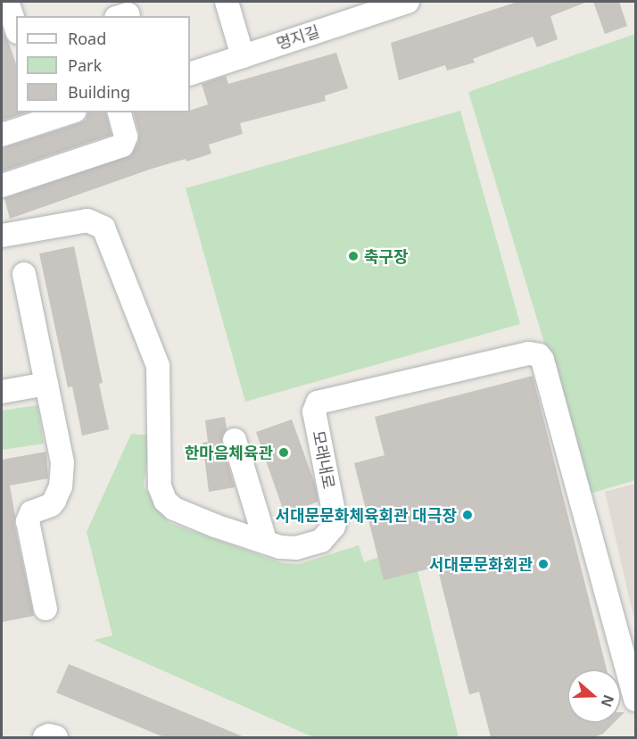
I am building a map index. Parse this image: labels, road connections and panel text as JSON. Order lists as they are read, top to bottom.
{
  "streets": {
    "street": ["명지길", "모래내로"]
  },
  "places": [
    "축구장",
    "한마음체육관",
    "서대문문화체육회관 대극장",
    "서대문문화회관"
  ],
  "legend": ["Road", "Park", "Building"],
  "north": "right"
}
